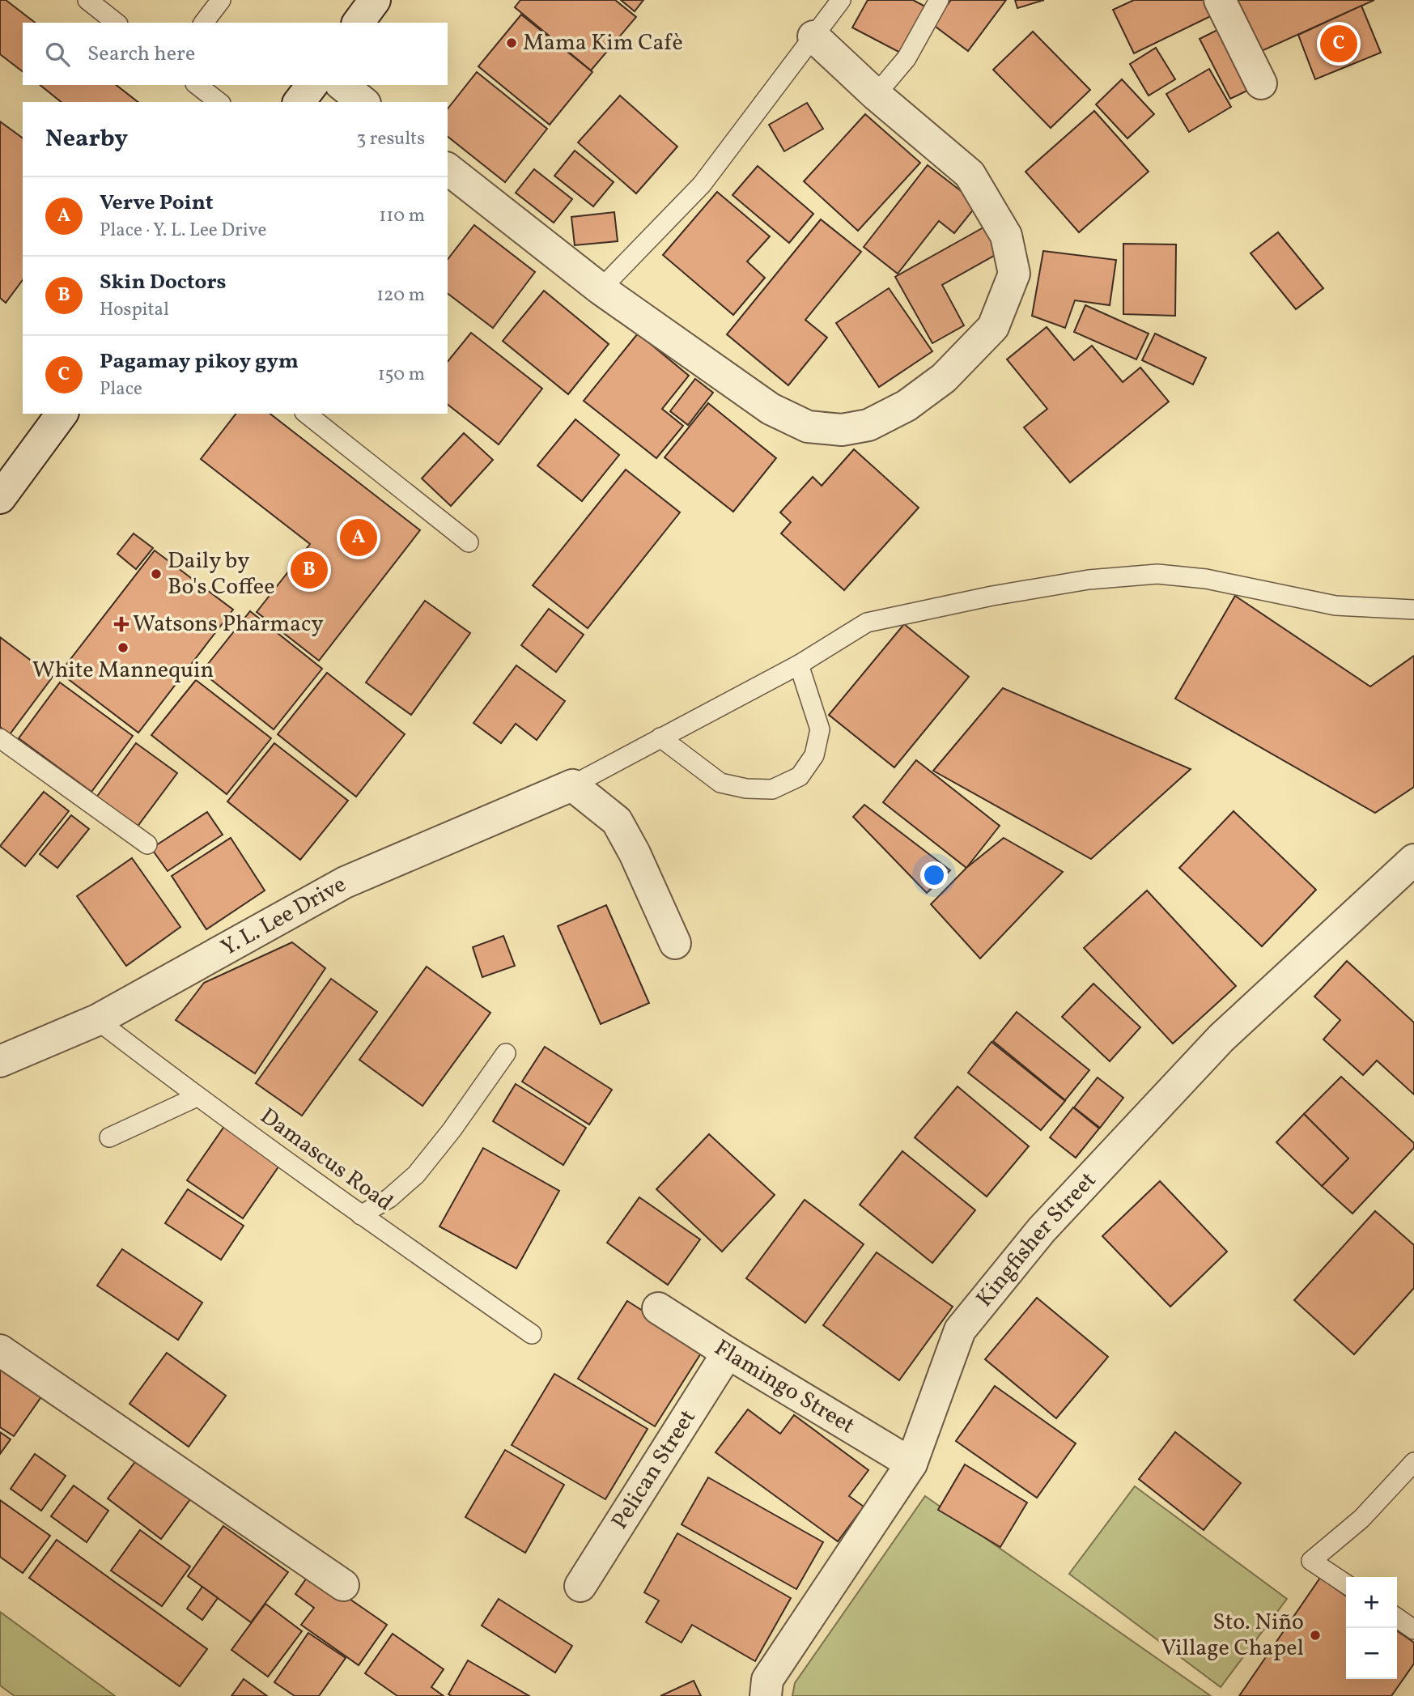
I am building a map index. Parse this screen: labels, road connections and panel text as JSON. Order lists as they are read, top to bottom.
{
  "streets": {
    "street": [
      "Y. L. Lee Drive",
      "Kingfisher Street",
      "Flamingo Street",
      "Pelican Street"
    ],
    "lane": ["Damascus Road"]
  },
  "crossings": [
    ["Y. L. Lee Drive", "Damascus Road"],
    ["Kingfisher Street", "Flamingo Street"],
    ["Flamingo Street", "Pelican Street"]
  ],
  "places": {
    "other": [
      "Mama Kim Cafè",
      "Daily by Bo's Coffee",
      "White Mannequin",
      "Sto. Niño Village Chapel"
    ],
    "health": ["Watsons Pharmacy"]
  },
  "page": {
    "pins": ["C", "A", "B"],
    "search": "Search here",
    "heading": ["Nearby", "3 results"],
    "list": [
      {
        "mark": "A",
        "name": "Verve Point",
        "note": "Place · Y. L. Lee Drive",
        "value": "110 m"
      },
      {
        "mark": "B",
        "name": "Skin Doctors",
        "note": "Hospital",
        "value": "120 m"
      },
      {
        "mark": "C",
        "name": "Pagamay pikoy gym",
        "note": "Place",
        "value": "150 m"
      }
    ],
    "map_buttons": ["+", "−"]
  }
}
